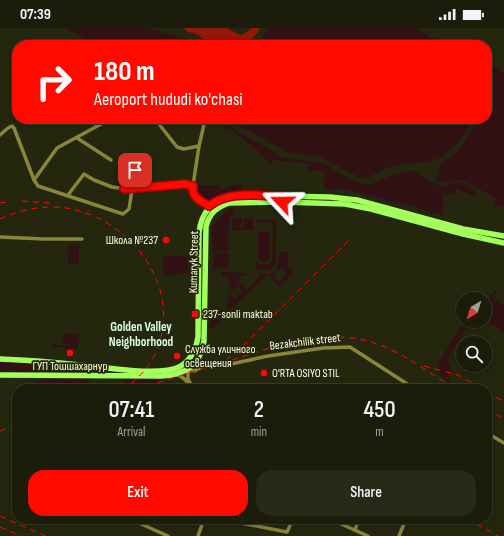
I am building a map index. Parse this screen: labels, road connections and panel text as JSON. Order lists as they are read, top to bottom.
{
  "streets": {
    "main road": ["Kumaryk Street"],
    "street": ["Bezakchilik street"]
  },
  "crossings": [
    ["Kumaryk Street", "Bezakchilik street"]
  ],
  "districts": ["Golden Valley Neighborhood"],
  "places": {
    "other": [
      "Школа №237",
      "ГУП Тошшахарнур",
      "Служба уличного освещения",
      "O'RTA OSIYO STIL"
    ],
    "transit": ["237-sonli maktab"]
  },
  "north": "bottom left",
  "page": {
    "status": "07:39",
    "turn": ["180 m", "Aeroport hududi ko'chasi"],
    "eta": [
      "07:41",
      "Arrival",
      "2",
      "min",
      "450",
      "m"
    ],
    "buttons": ["Exit", "Share"]
  }
}
